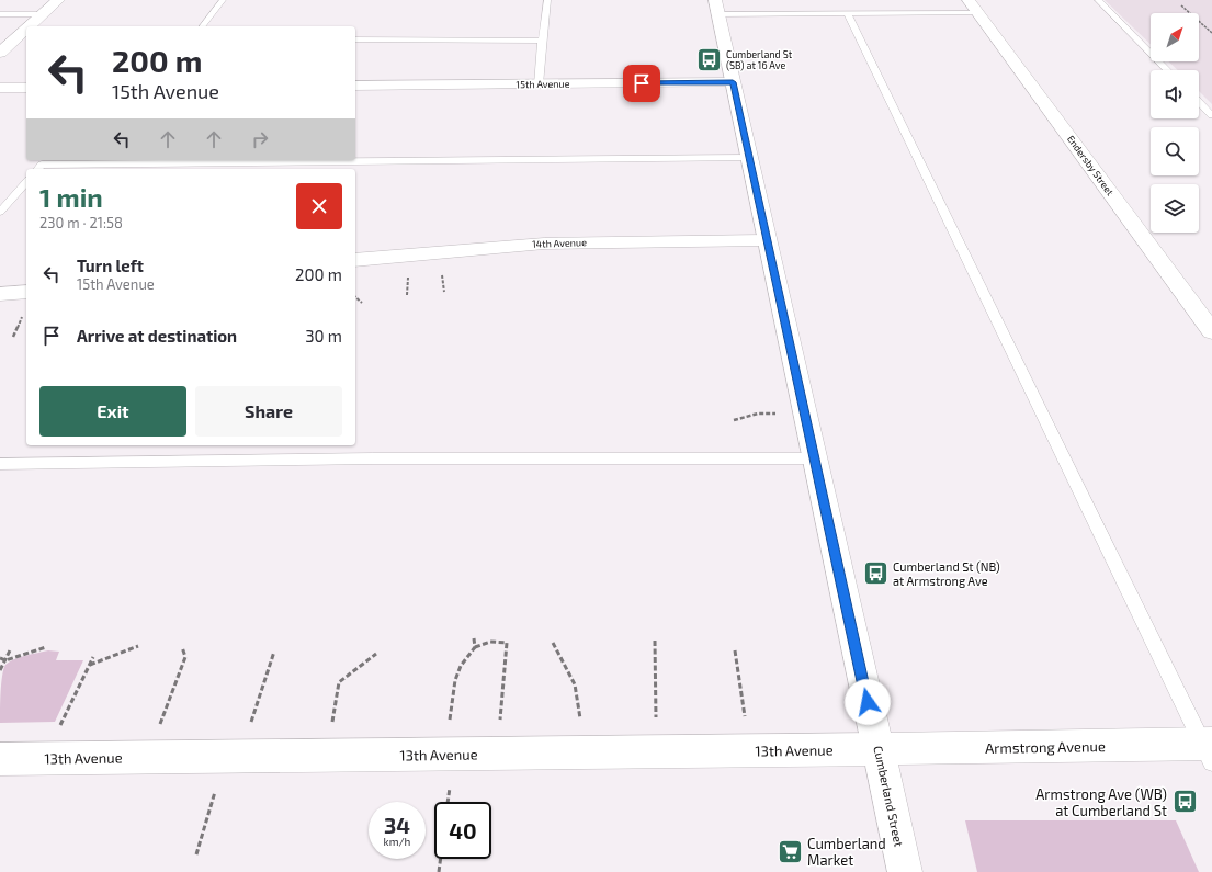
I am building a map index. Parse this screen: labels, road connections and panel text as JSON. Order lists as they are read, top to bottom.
{
  "streets": {
    "street": [
      "15th Avenue",
      "Endersby Street",
      "14th Avenue",
      "Armstrong Avenue",
      "13th Avenue",
      "Cumberland Street"
    ]
  },
  "crossings": [
    ["15th Avenue", "Cumberland Street"],
    ["14th Avenue", "Cumberland Street"],
    ["Armstrong Avenue", "13th Avenue"],
    ["Armstrong Avenue", "Cumberland Street"],
    ["13th Avenue", "Cumberland Street"]
  ],
  "places": {
    "bus stop": ["Cumberland St (SB) at 16 Ave", "Cumberland St (NB) at Armstrong Ave", "Armstrong Ave (WB) at Cumberland St"],
    "supermarket": ["Cumberland Market"]
  },
  "north": "top right",
  "page": {
    "turn": ["200 m", "15th Avenue"],
    "heading": ["1 min", "230 m · 21:58"],
    "list": [
      {
        "name": "Turn left",
        "note": "15th Avenue",
        "value": "200 m"
      },
      {
        "name": "Arrive at destination",
        "value": "30 m"
      }
    ],
    "buttons": ["Exit", "Share"],
    "speed": "34 km/h",
    "limit": "40"
  }
}
